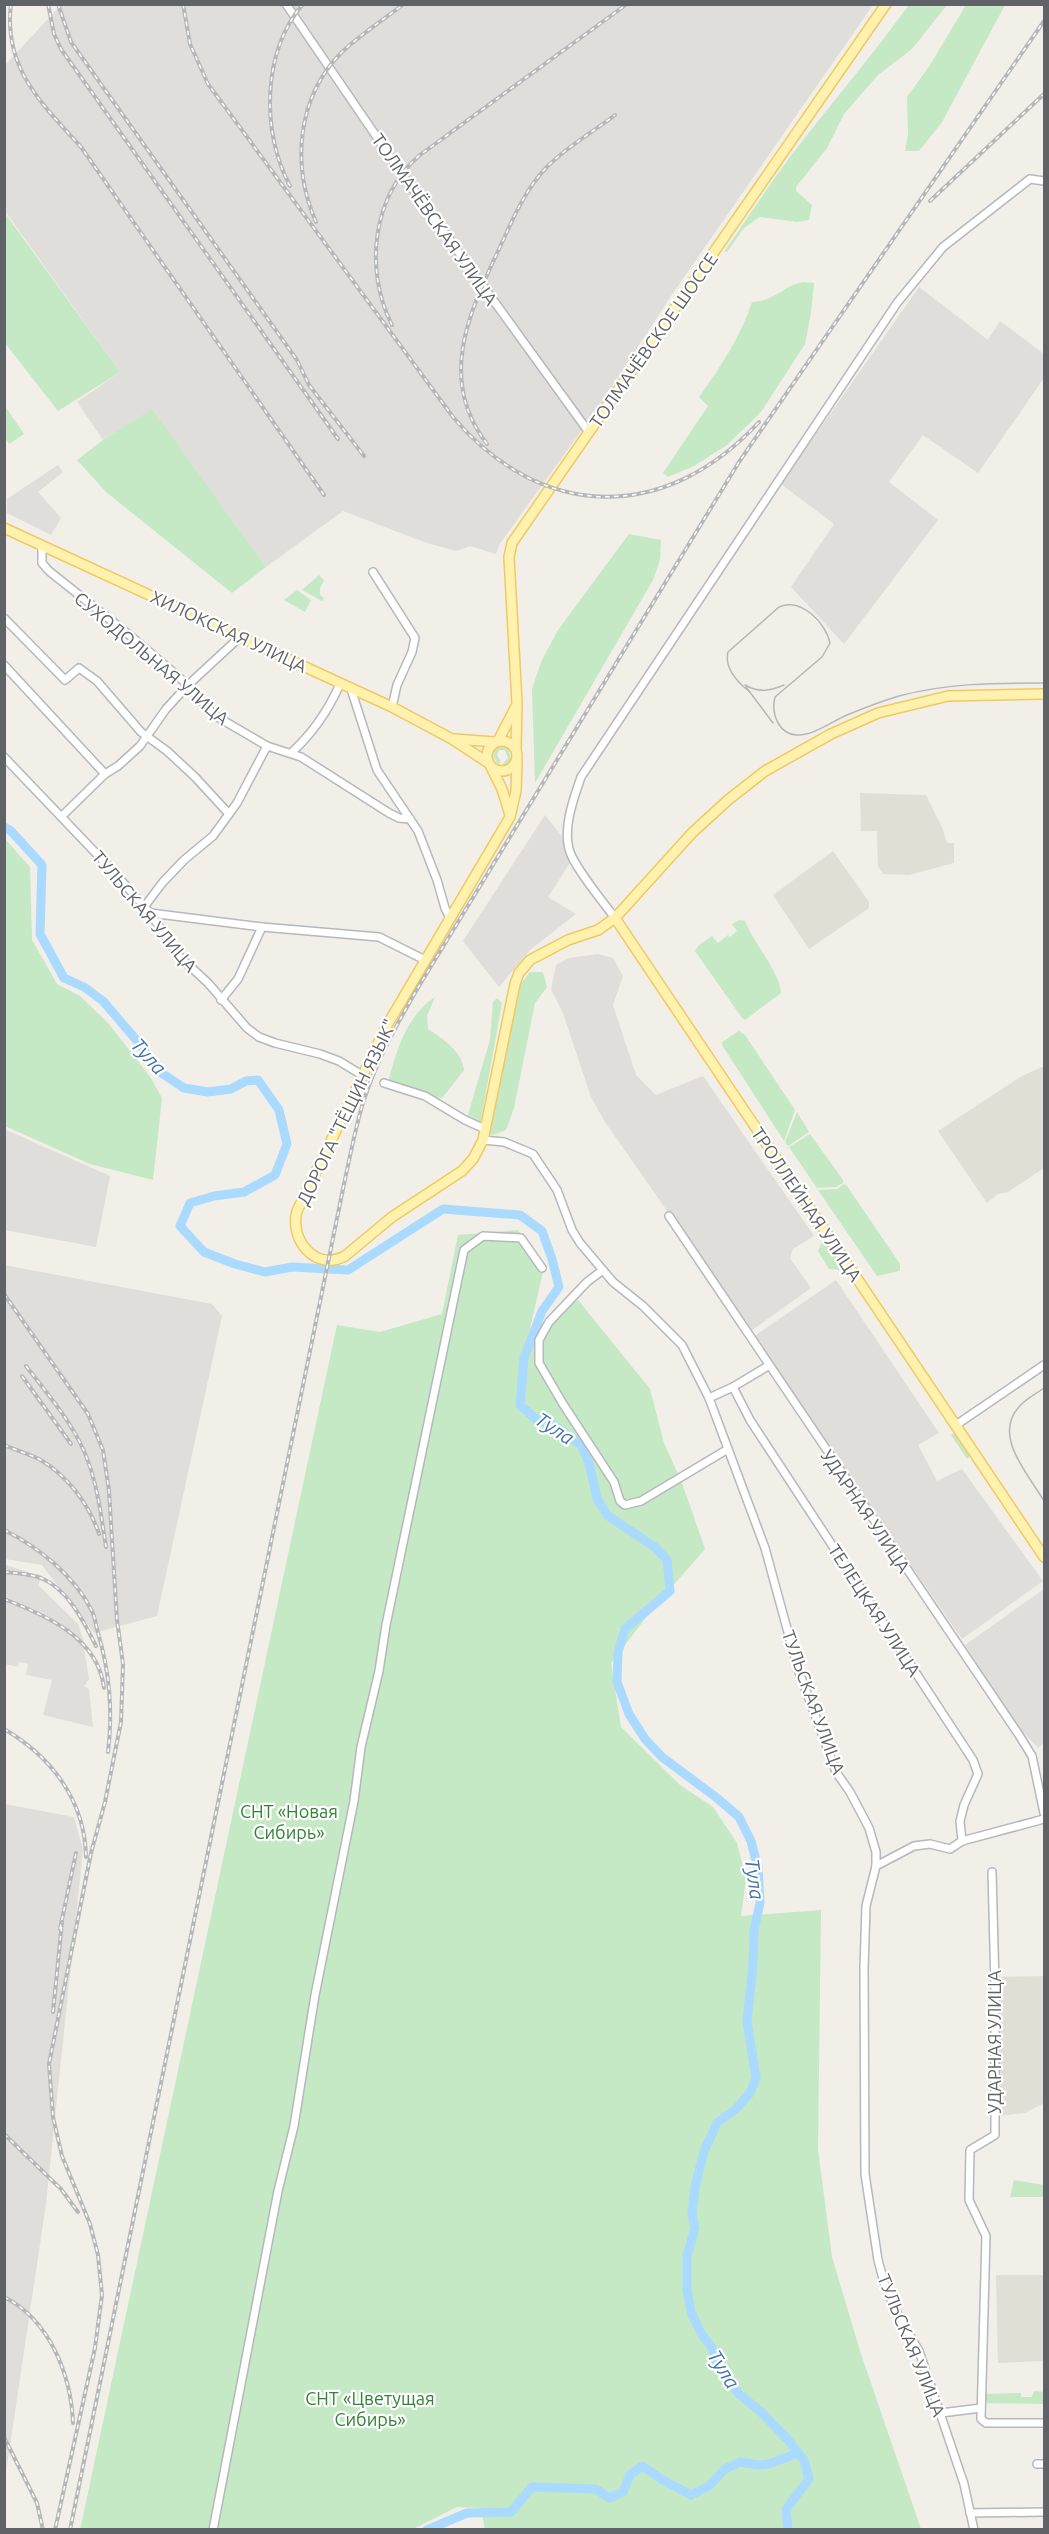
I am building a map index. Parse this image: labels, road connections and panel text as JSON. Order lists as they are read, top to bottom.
{
  "streets": {
    "main road": [
      "ТОЛМАЧЁВСКОЕ ШОССЕ",
      "ХИЛОКСКАЯ УЛИЦА",
      "ДОРОГА \"ТЁЩИН ЯЗЫК\"",
      "ТРОЛЛЕЙНАЯ УЛИЦА"
    ],
    "street": [
      "ТОЛМАЧЁВСКАЯ УЛИЦА",
      "СУХОДОЛЬНАЯ УЛИЦА",
      "ТУЛЬСКАЯ УЛИЦА",
      "УДАРНАЯ УЛИЦА",
      "ТЕЛЕЦКАЯ УЛИЦА"
    ]
  },
  "crossings": [
    ["ТОЛМАЧЁВСКАЯ УЛИЦА", "ТОЛМАЧЁВСКОЕ ШОССЕ"],
    ["ТОЛМАЧЁВСКОЕ ШОССЕ", "ХИЛОКСКАЯ УЛИЦА"],
    ["ТОЛМАЧЁВСКОЕ ШОССЕ", "ДОРОГА \"ТЁЩИН ЯЗЫК\""],
    ["ХИЛОКСКАЯ УЛИЦА", "СУХОДОЛЬНАЯ УЛИЦА"],
    ["ХИЛОКСКАЯ УЛИЦА", "ДОРОГА \"ТЁЩИН ЯЗЫК\""],
    ["ТУЛЬСКАЯ УЛИЦА", "ДОРОГА \"ТЁЩИН ЯЗЫК\""],
    ["ДОРОГА \"ТЁЩИН ЯЗЫК\"", "ТРОЛЛЕЙНАЯ УЛИЦА"]
  ],
  "water": ["Тула"],
  "parks": ["СНТ «Новая Сибирь»", "СНТ «Цветущая Сибирь»"]
}
